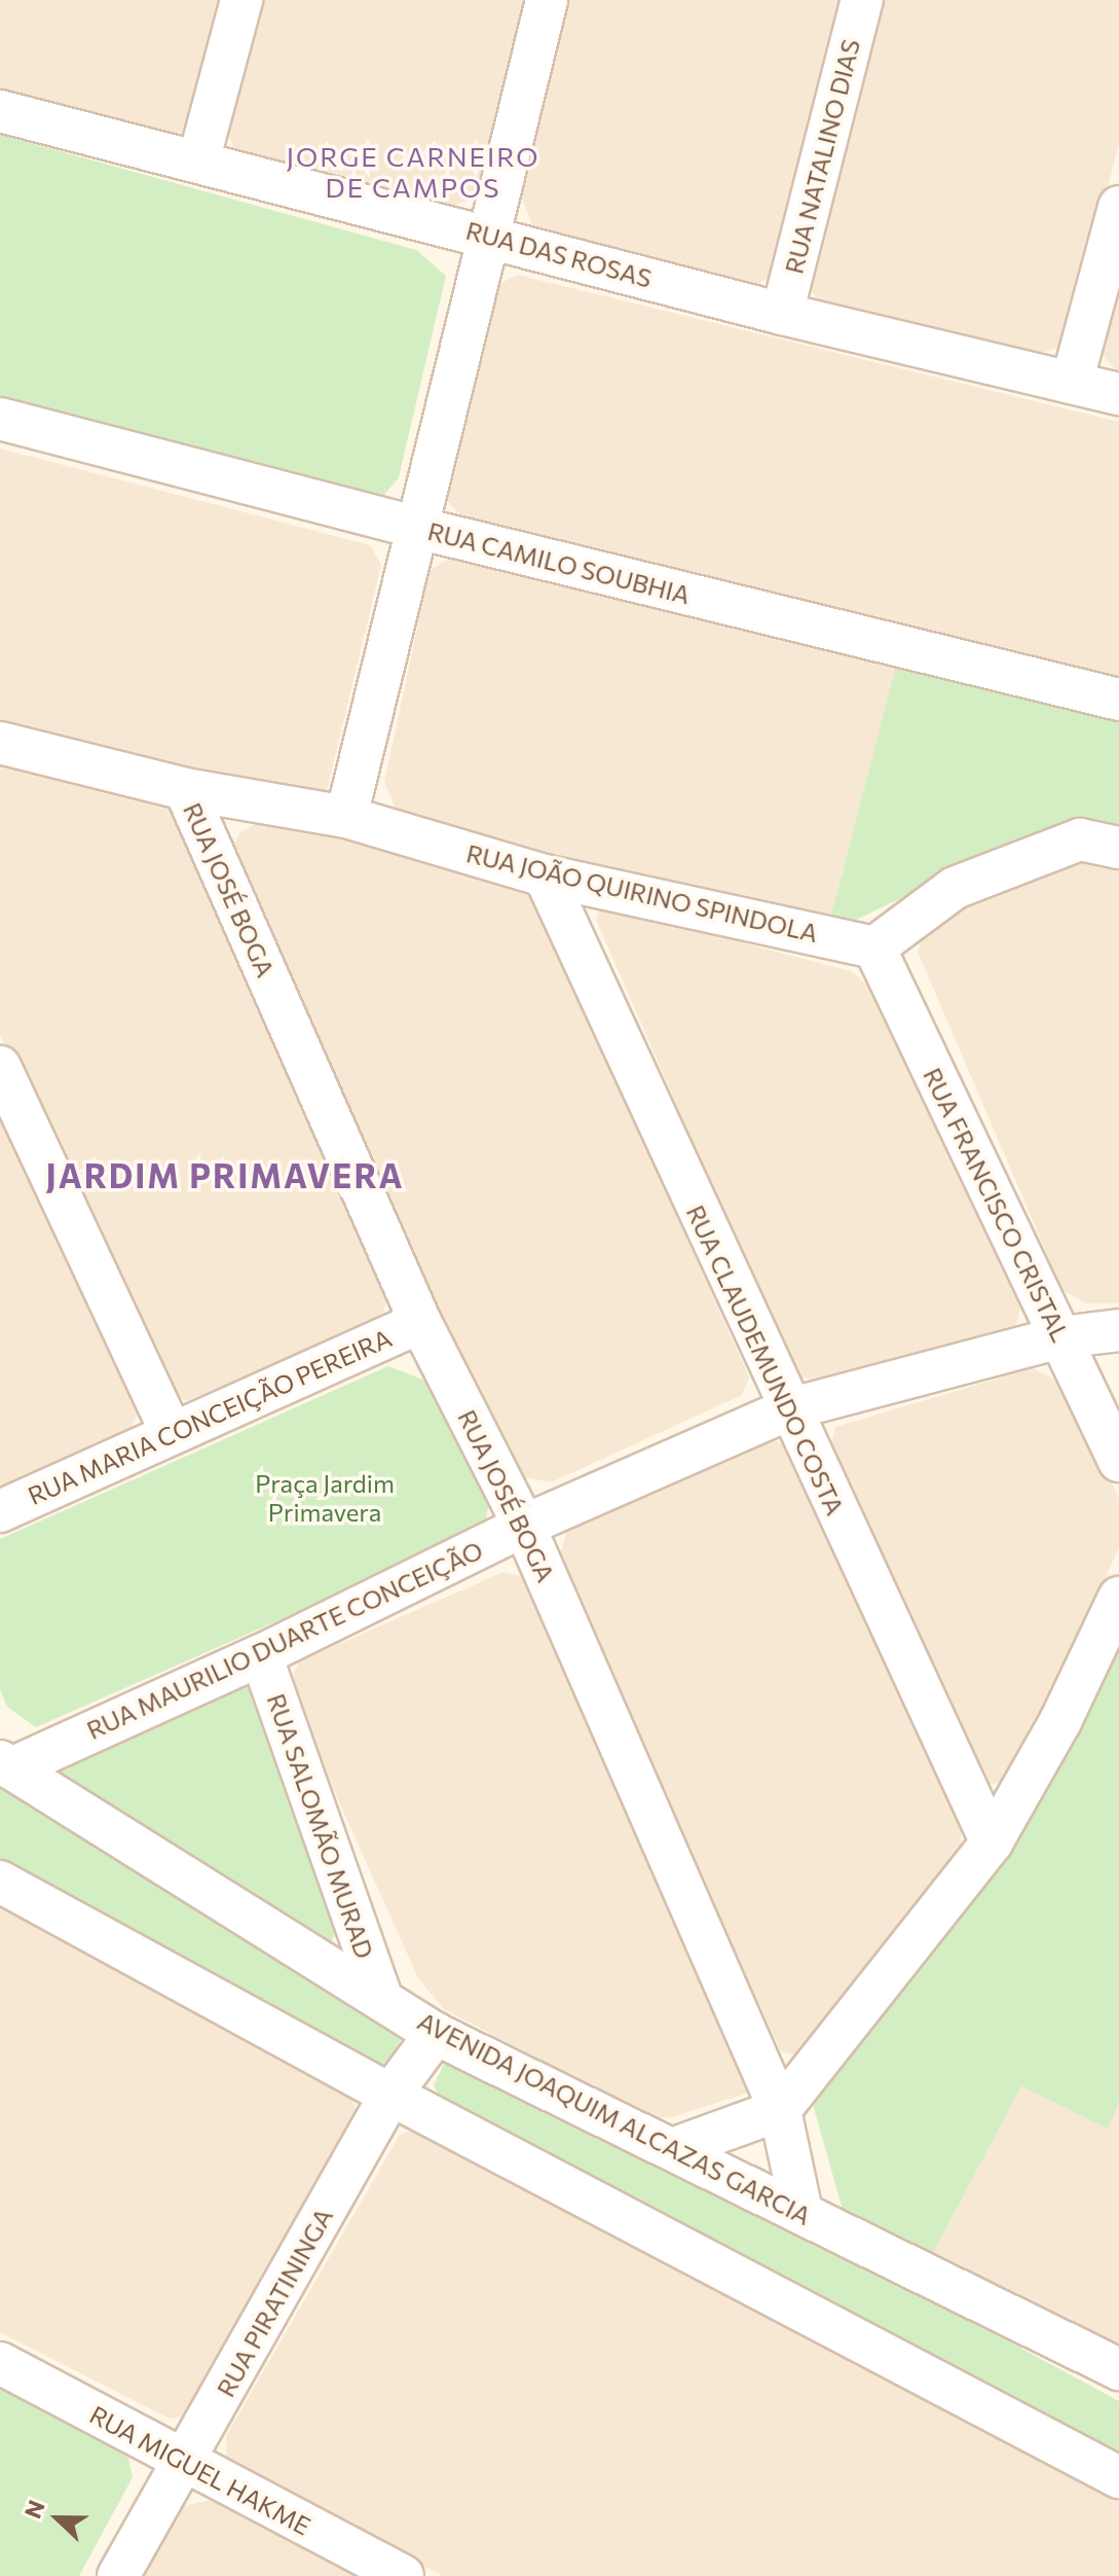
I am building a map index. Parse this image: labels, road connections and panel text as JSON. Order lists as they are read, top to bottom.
{
  "streets": {
    "street": [
      "RUA NATALINO DIAS",
      "RUA DAS ROSAS",
      "RUA CAMILO SOUBHIA",
      "RUA JOSÉ BOGA",
      "RUA JOÃO QUIRINO SPINDOLA",
      "RUA FRANCISCO CRISTAL",
      "RUA CLAUDEMUNDO COSTA",
      "RUA MARIA CONCEIÇÃO PEREIRA",
      "RUA MAURILIO DUARTE CONCEIÇÃO",
      "RUA SALOMÃO MURAD",
      "AVENIDA JOAQUIM ALCAZAS GARCIA",
      "RUA PIRATININGA",
      "RUA MIGUEL HAKME"
    ]
  },
  "crossings": [
    ["RUA NATALINO DIAS", "RUA DAS ROSAS"],
    ["RUA JOSÉ BOGA", "RUA JOÃO QUIRINO SPINDOLA"],
    ["RUA JOSÉ BOGA", "RUA MARIA CONCEIÇÃO PEREIRA"],
    ["RUA JOSÉ BOGA", "RUA MAURILIO DUARTE CONCEIÇÃO"],
    ["RUA JOSÉ BOGA", "AVENIDA JOAQUIM ALCAZAS GARCIA"],
    ["RUA JOÃO QUIRINO SPINDOLA", "RUA FRANCISCO CRISTAL"],
    ["RUA JOÃO QUIRINO SPINDOLA", "RUA CLAUDEMUNDO COSTA"],
    ["RUA FRANCISCO CRISTAL", "RUA MAURILIO DUARTE CONCEIÇÃO"],
    ["RUA CLAUDEMUNDO COSTA", "RUA MAURILIO DUARTE CONCEIÇÃO"],
    ["RUA MAURILIO DUARTE CONCEIÇÃO", "RUA SALOMÃO MURAD"],
    ["RUA MAURILIO DUARTE CONCEIÇÃO", "AVENIDA JOAQUIM ALCAZAS GARCIA"],
    ["RUA SALOMÃO MURAD", "AVENIDA JOAQUIM ALCAZAS GARCIA"],
    ["AVENIDA JOAQUIM ALCAZAS GARCIA", "RUA PIRATININGA"],
    ["RUA PIRATININGA", "RUA MIGUEL HAKME"]
  ],
  "districts": ["JORGE CARNEIRO DE CAMPOS", "JARDIM PRIMAVERA"],
  "parks": ["Praça Jardim Primavera"],
  "north": "left"
}
